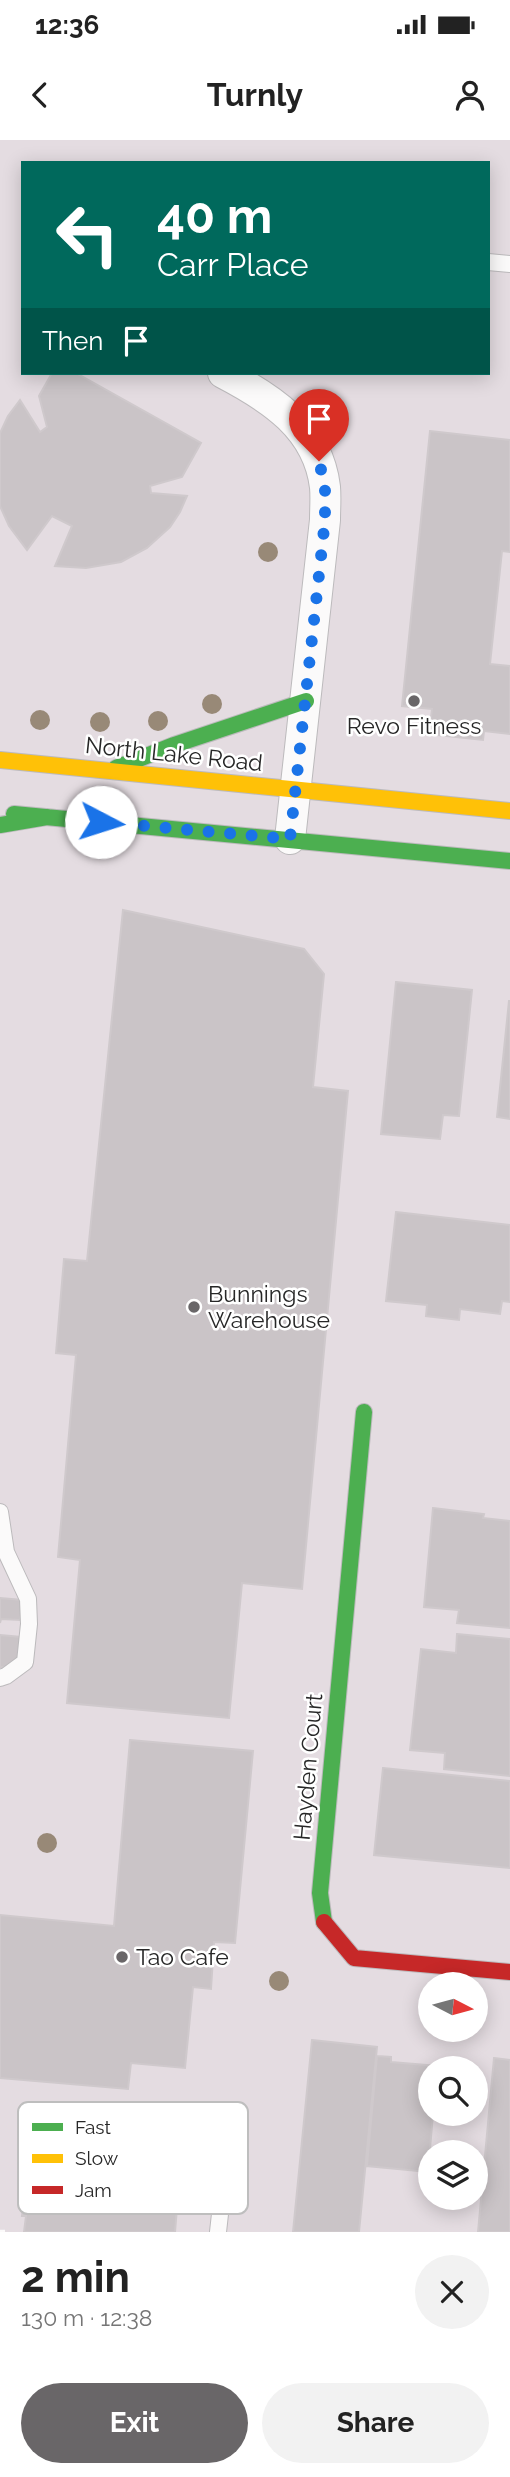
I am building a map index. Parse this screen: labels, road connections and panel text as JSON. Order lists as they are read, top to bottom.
{
  "streets": {
    "main road": ["North Lake Road", "Hayden Court"]
  },
  "places": ["Revo Fitness", "Bunnings Warehouse", "Tao Cafe"],
  "legend": ["Fast", "Slow", "Jam"],
  "north": "right",
  "page": {
    "status": "12:36",
    "header": "Turnly",
    "turn": ["40 m", "Carr Place"],
    "then": "Then",
    "heading": ["2 min", "130 m · 12:38"],
    "buttons": ["Exit", "Share"]
  }
}
